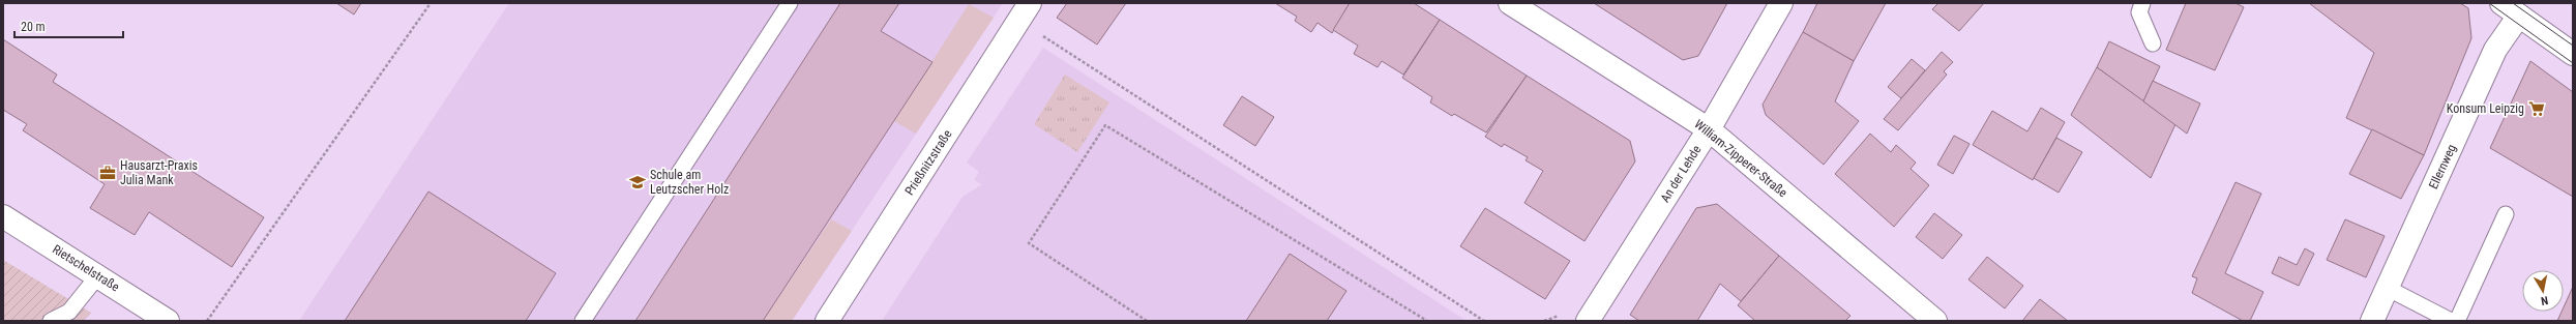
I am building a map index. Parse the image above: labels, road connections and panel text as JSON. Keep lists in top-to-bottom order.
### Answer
{
  "streets": {
    "street": [
      "William-Zipperer-Straße",
      "Prießnitzstraße",
      "Ellernweg",
      "An der Lehde",
      "Rietschelstraße"
    ]
  },
  "crossings": [
    ["William-Zipperer-Straße", "An der Lehde"]
  ],
  "places": {
    "supermarket": ["Konsum Leipzig"],
    "office": ["Hausarzt-Praxis Julia Mank"],
    "school or university": ["Schule am Leutzscher Holz"]
  },
  "scale_bar": "20 m",
  "north": "bottom"
}
